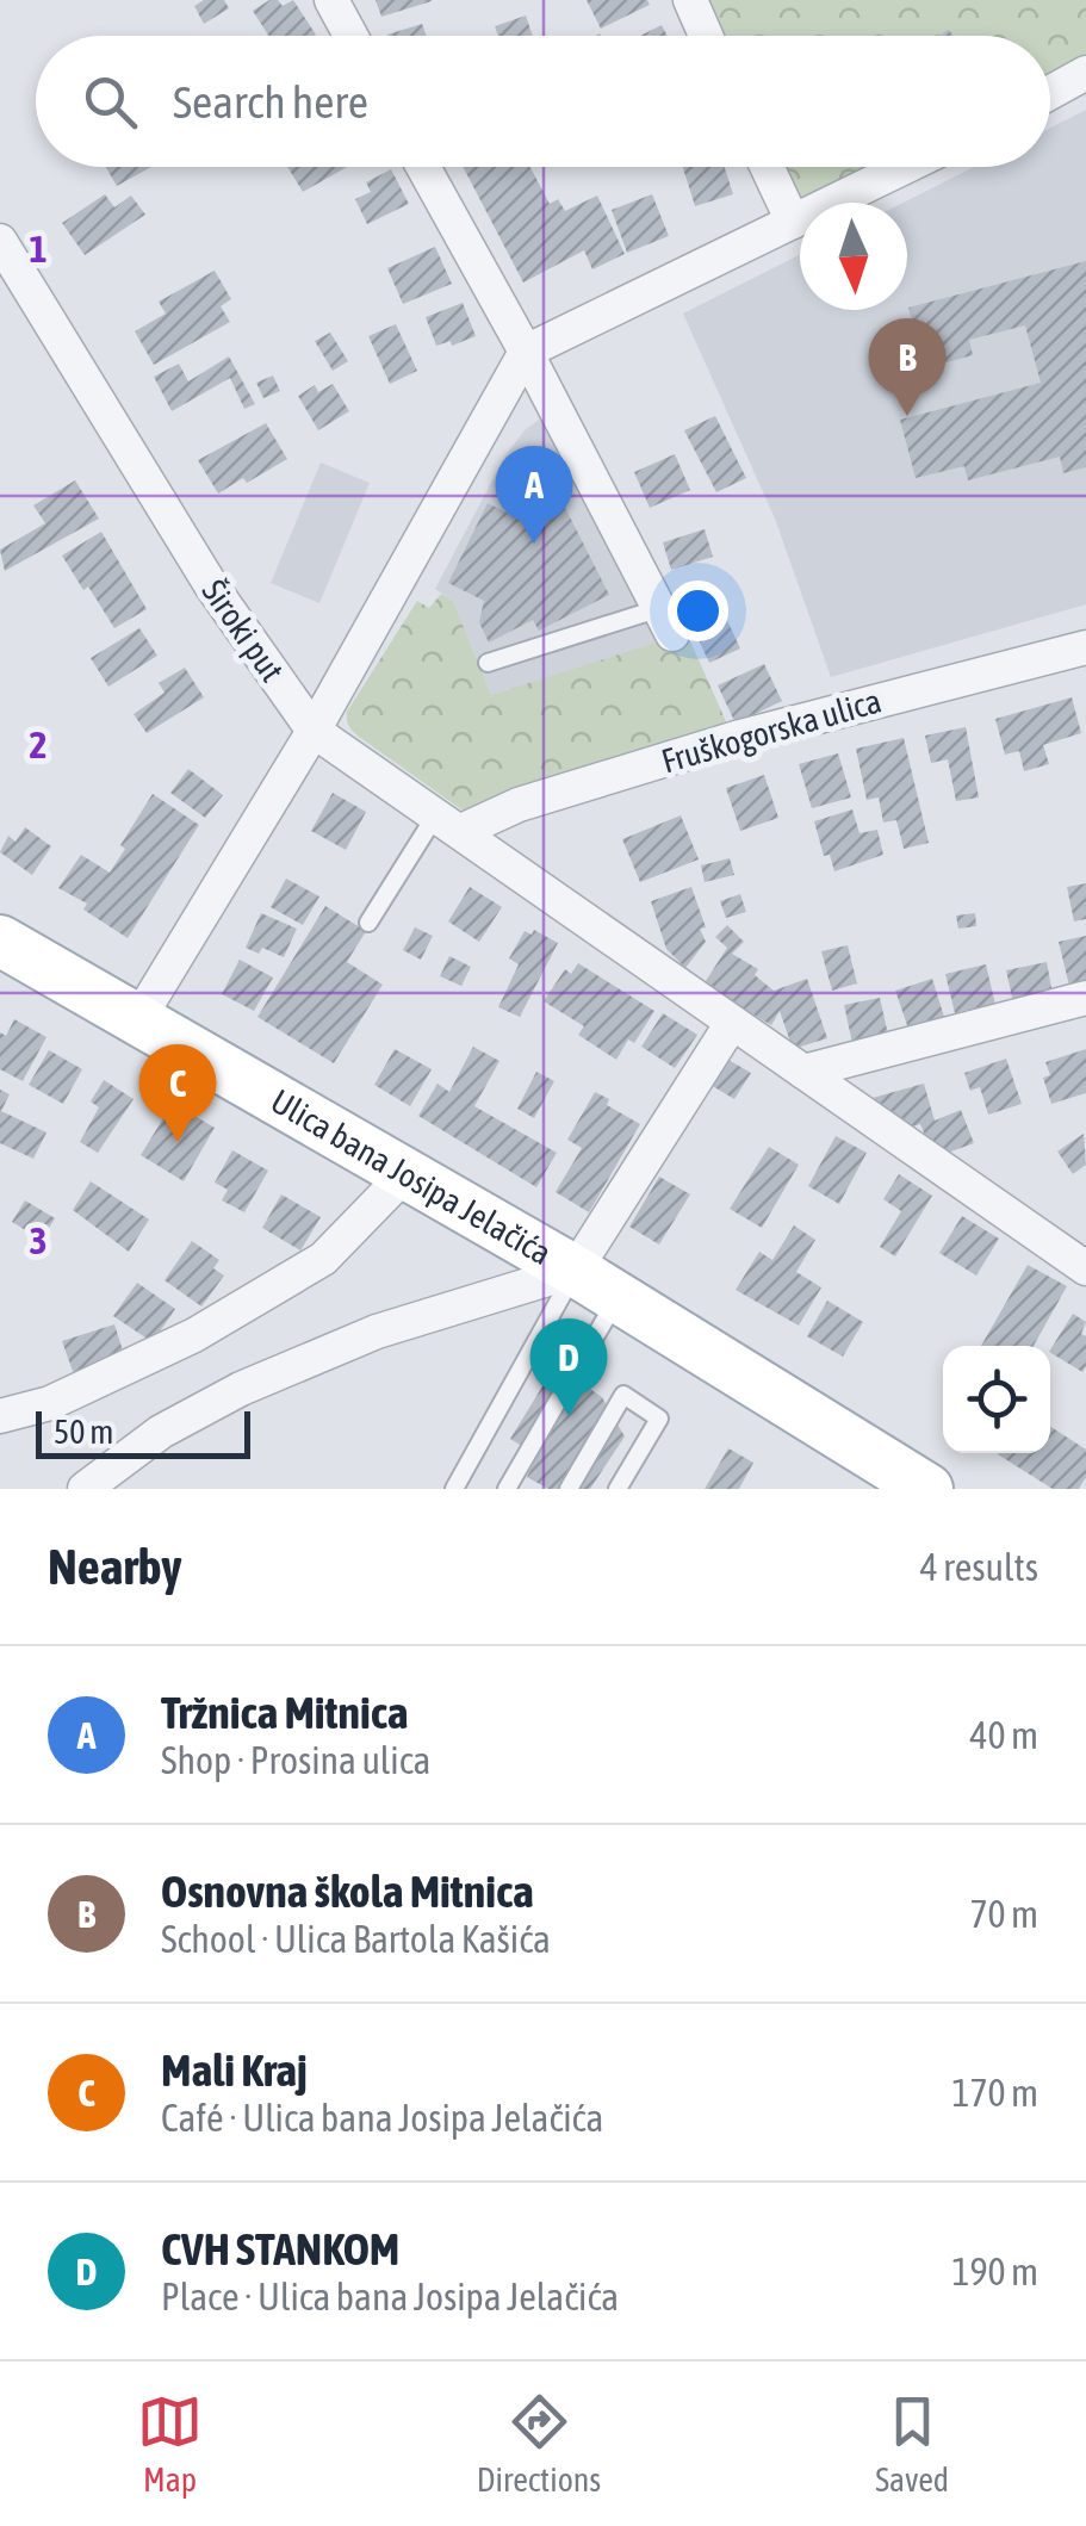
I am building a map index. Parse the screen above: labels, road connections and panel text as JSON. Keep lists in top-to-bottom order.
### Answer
{
  "streets": {
    "main road": ["Ulica bana Josipa Jelačića"],
    "street": ["Široki put", "Fruškogorska ulica"]
  },
  "crossings": [
    ["Široki put", "Fruškogorska ulica"]
  ],
  "scale_bar": "50 m",
  "north": "bottom",
  "page": {
    "search": "Search here",
    "pins": [
      "B",
      "A",
      "C",
      "D"
    ],
    "scale": "50 m",
    "heading": ["Nearby", "4 results"],
    "list": [
      {
        "mark": "A",
        "name": "Tržnica Mitnica",
        "note": "Shop · Prosina ulica",
        "value": "40 m"
      },
      {
        "mark": "B",
        "name": "Osnovna škola Mitnica",
        "note": "School · Ulica Bartola Kašića",
        "value": "70 m"
      },
      {
        "mark": "C",
        "name": "Mali Kraj",
        "note": "Café · Ulica bana Josipa Jelačića",
        "value": "170 m"
      },
      {
        "mark": "D",
        "name": "CVH STANKOM",
        "note": "Place · Ulica bana Josipa Jelačića",
        "value": "190 m"
      }
    ],
    "nav": ["Map", "Directions", "Saved"]
  },
  "grid": {
    "rows": ["1", "2", "3"]
  }
}
